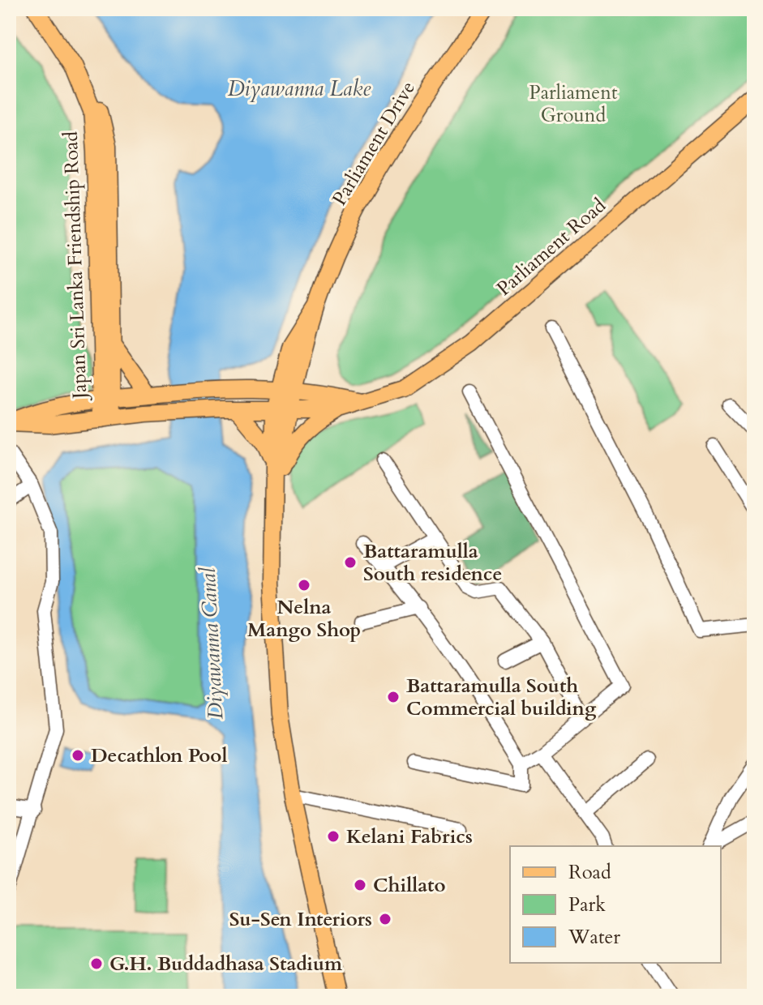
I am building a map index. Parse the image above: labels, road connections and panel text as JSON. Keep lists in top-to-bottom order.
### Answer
{
  "streets": {
    "main road": ["Parliament Drive", "Parliament Road", "Japan Sri Lanka Friendship Road"]
  },
  "crossings": [
    ["Parliament Drive", "Parliament Road"],
    ["Parliament Road", "Japan Sri Lanka Friendship Road"]
  ],
  "water": ["Diyawanna Lake", "Diyawanna Canal"],
  "parks": ["Parliament Ground"],
  "places": [
    "Battaramulla South residence",
    "Nelna Mango Shop",
    "Battaramulla South Commercial building",
    "Decathlon Pool",
    "Kelani Fabrics",
    "Chillato",
    "Su-Sen Interiors",
    "G.H. Buddadhasa Stadium"
  ],
  "legend": ["Road", "Park", "Water"]
}
